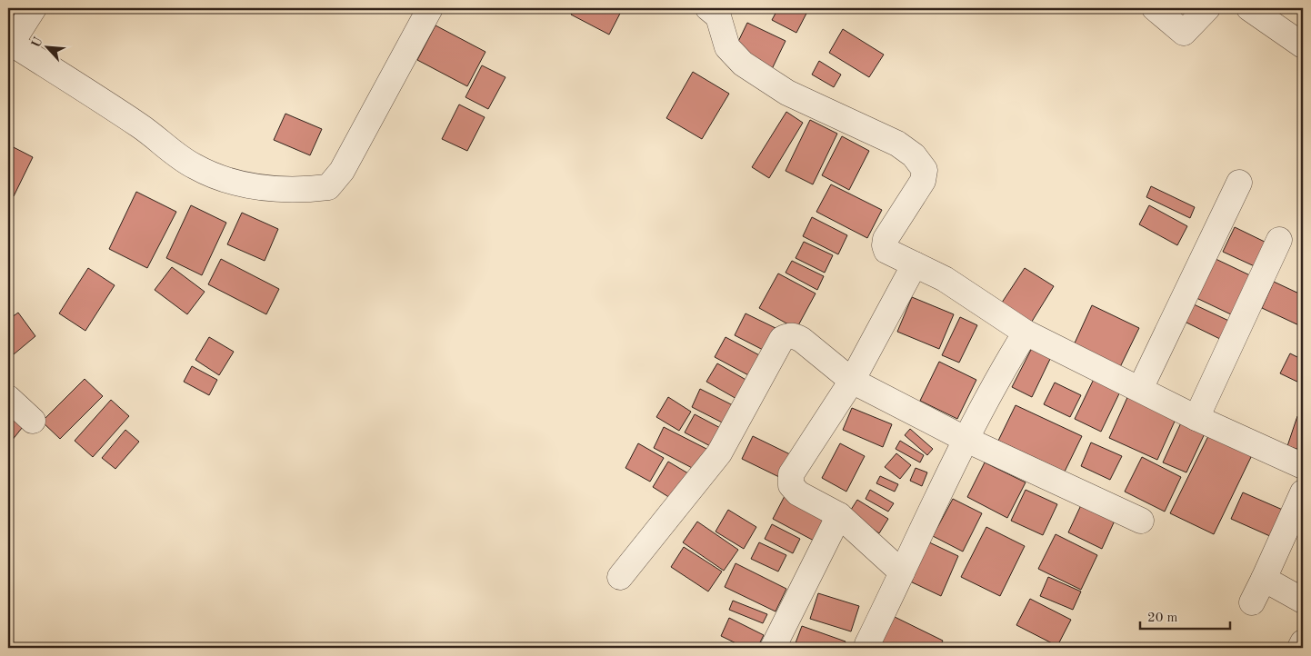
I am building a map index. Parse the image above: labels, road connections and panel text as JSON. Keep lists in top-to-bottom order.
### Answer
{
  "scale_bar": "20 m",
  "north": "top left"
}
